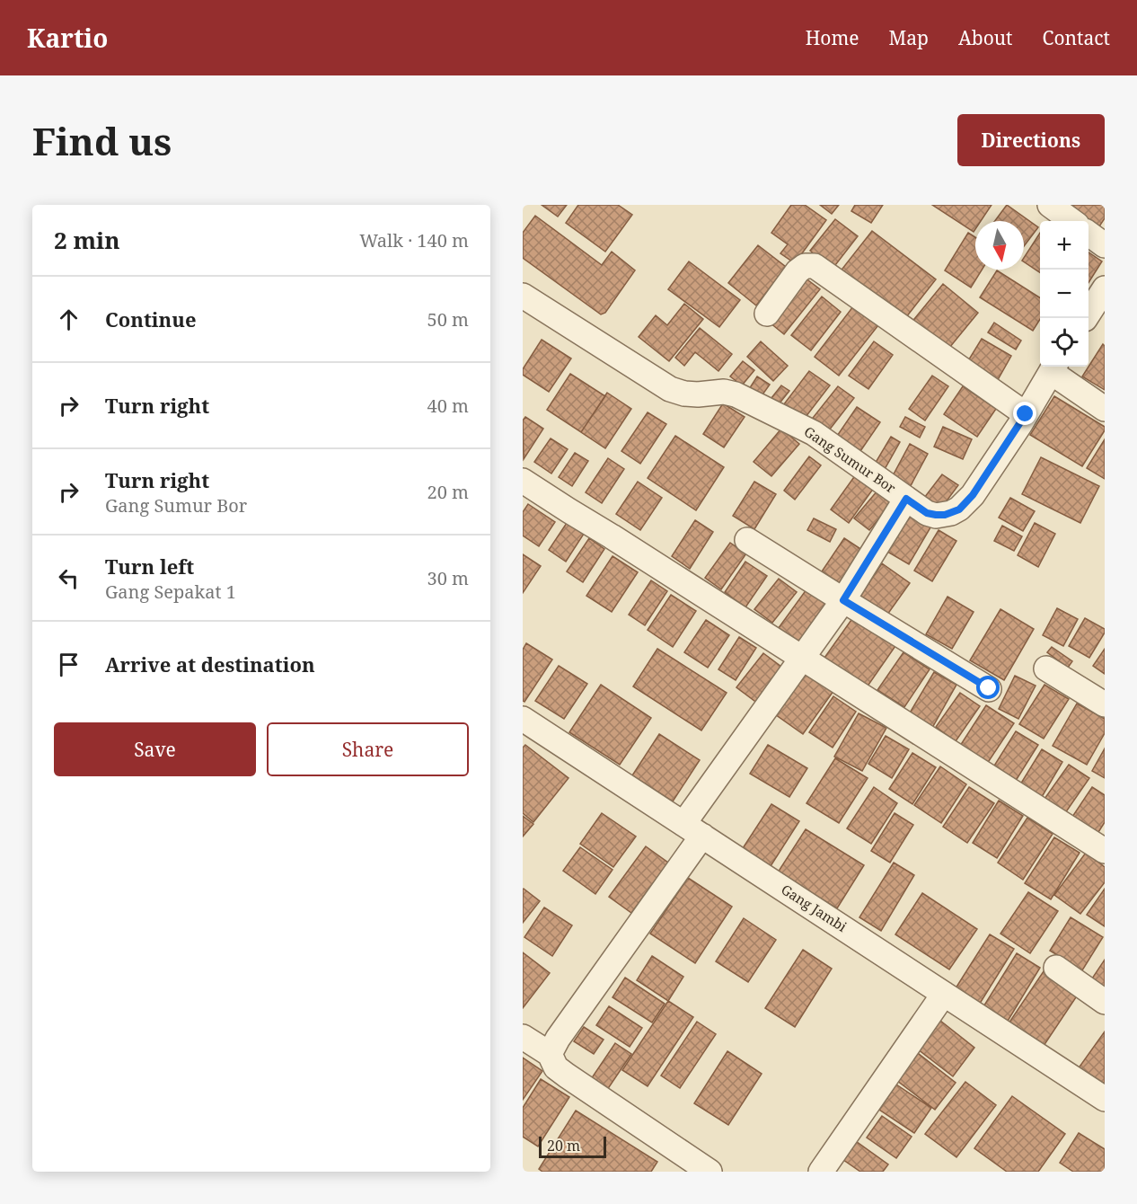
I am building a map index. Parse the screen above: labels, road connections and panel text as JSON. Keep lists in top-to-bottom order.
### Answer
{
  "streets": {
    "street": ["Gang Sumur Bor", "Gang Jambi"]
  },
  "scale_bar": "20 m",
  "north": "bottom",
  "page": {
    "header": "Kartio",
    "nav": [
      "Home",
      "Map",
      "About",
      "Contact"
    ],
    "buttons": [
      "Directions",
      ["Save", "Share"]
    ],
    "title": "Find us",
    "heading": ["2 min", "Walk · 140 m"],
    "map_buttons": ["+", "−"],
    "list": [
      ["Continue", "50 m"],
      ["Turn right", "40 m"],
      ["Turn right", "Gang Sumur Bor", "20 m"],
      ["Turn left", "Gang Sepakat 1", "30 m"],
      "Arrive at destination"
    ],
    "scale": "20 m"
  }
}
